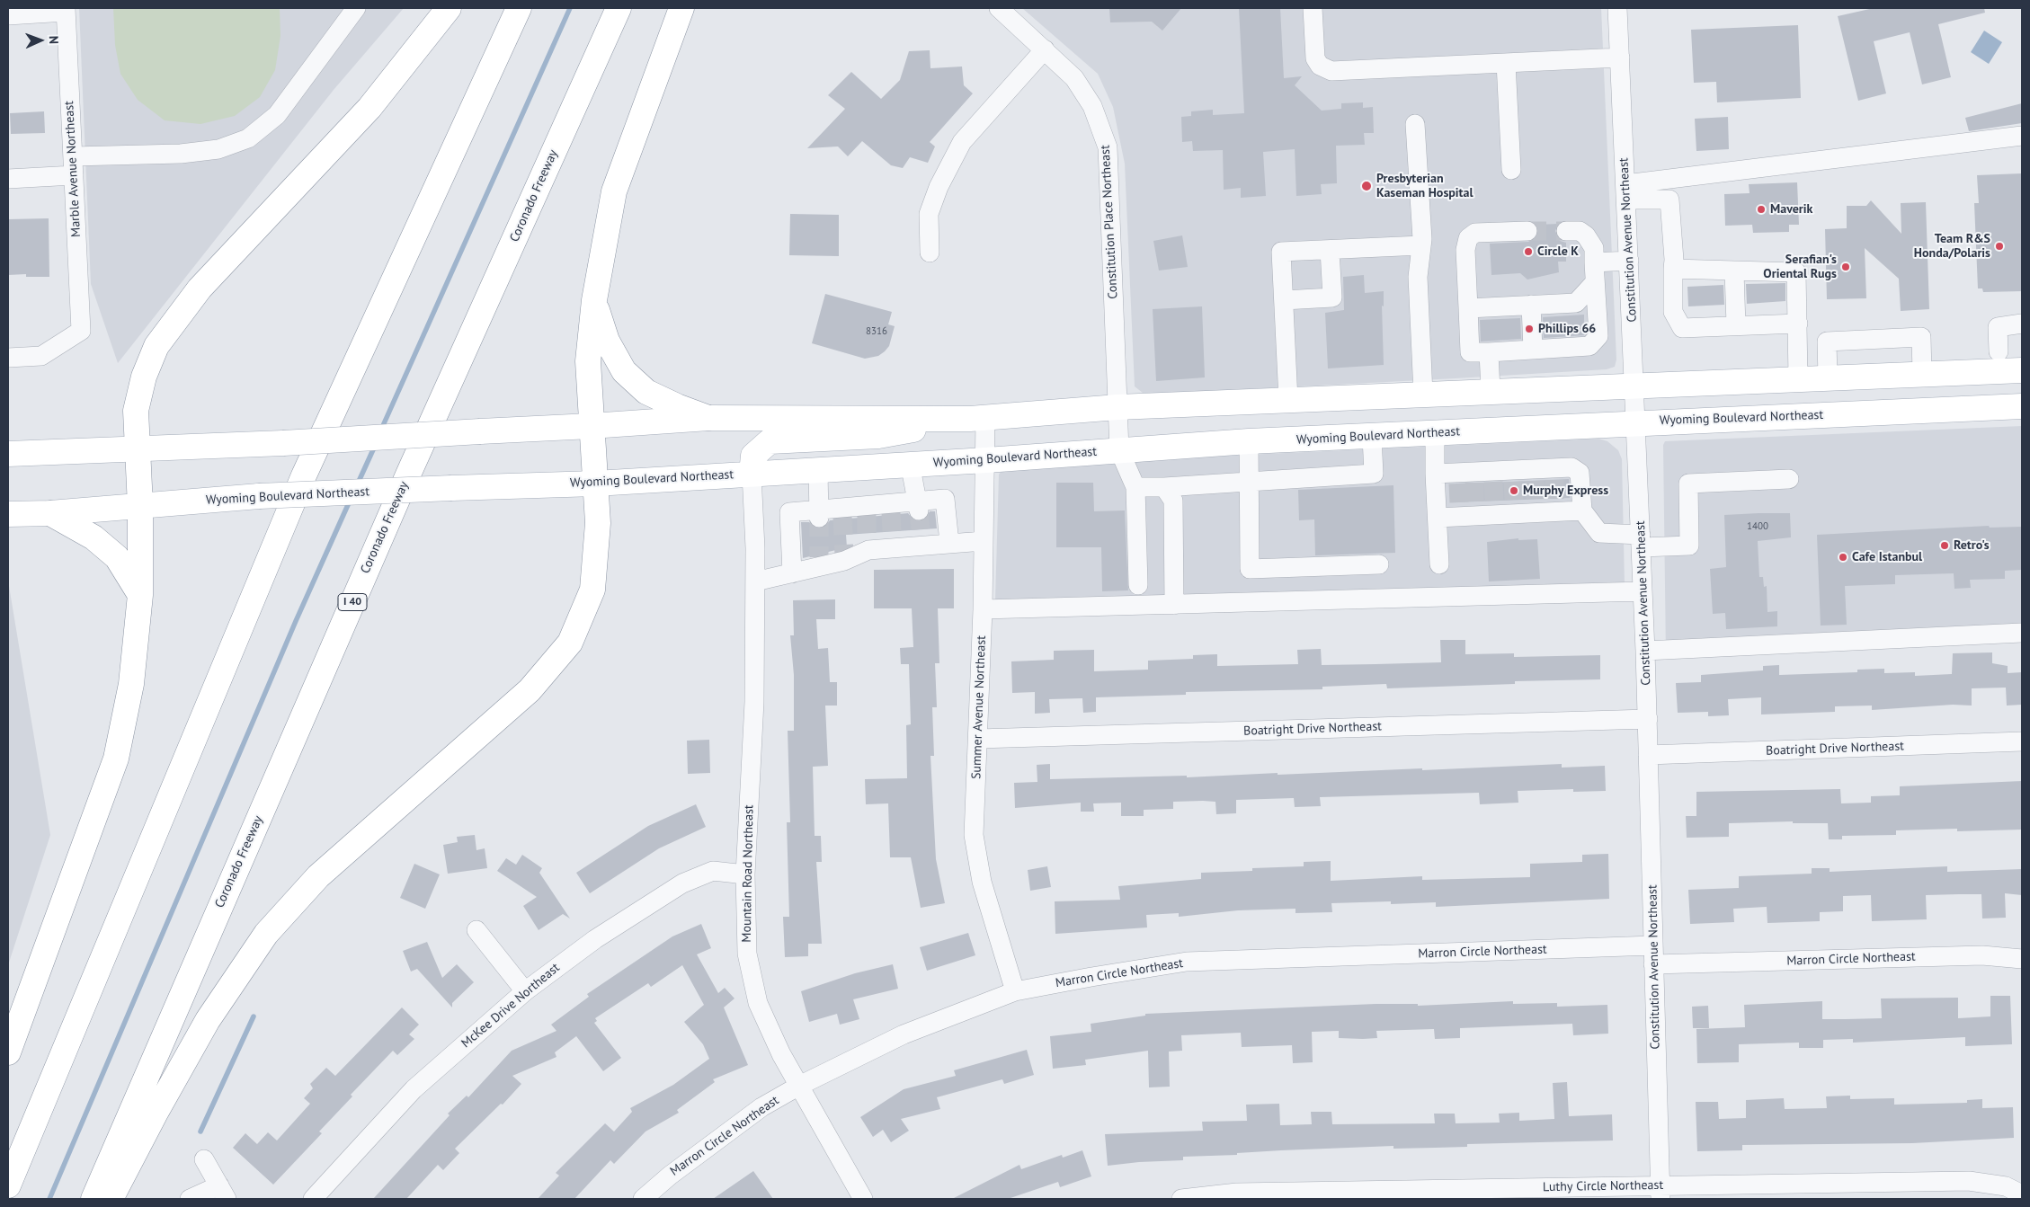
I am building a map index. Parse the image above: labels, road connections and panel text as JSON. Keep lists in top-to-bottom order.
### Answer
{
  "streets": {
    "main road": ["Coronado Freeway", "Wyoming Boulevard Northeast", "I 40"],
    "street": [
      "Marble Avenue Northeast",
      "Constitution Place Northeast",
      "Constitution Avenue Northeast",
      "Summer Avenue Northeast",
      "Boatright Drive Northeast",
      "Mountain Road Northeast",
      "Marron Circle Northeast",
      "McKee Drive Northeast",
      "Luthy Circle Northeast"
    ]
  },
  "crossings": [
    ["Constitution Place Northeast", "Wyoming Boulevard Northeast"],
    ["Constitution Avenue Northeast", "Wyoming Boulevard Northeast"],
    ["Constitution Avenue Northeast", "Boatright Drive Northeast"],
    ["Constitution Avenue Northeast", "Marron Circle Northeast"],
    ["Constitution Avenue Northeast", "Luthy Circle Northeast"],
    ["Wyoming Boulevard Northeast", "Summer Avenue Northeast"],
    ["Wyoming Boulevard Northeast", "Mountain Road Northeast"],
    ["Summer Avenue Northeast", "Boatright Drive Northeast"],
    ["Summer Avenue Northeast", "Marron Circle Northeast"],
    ["Mountain Road Northeast", "Marron Circle Northeast"],
    ["Mountain Road Northeast", "McKee Drive Northeast"]
  ],
  "places": [
    "Presbyterian Kaseman Hospital",
    "Maverik",
    "Team R&S Honda/Polaris",
    "Circle K",
    "Serafian's Oriental Rugs",
    "Phillips 66",
    "Murphy Express",
    "Retro's",
    "Cafe Istanbul"
  ],
  "house_numbers": ["8316", "1400"],
  "north": "right"
}
